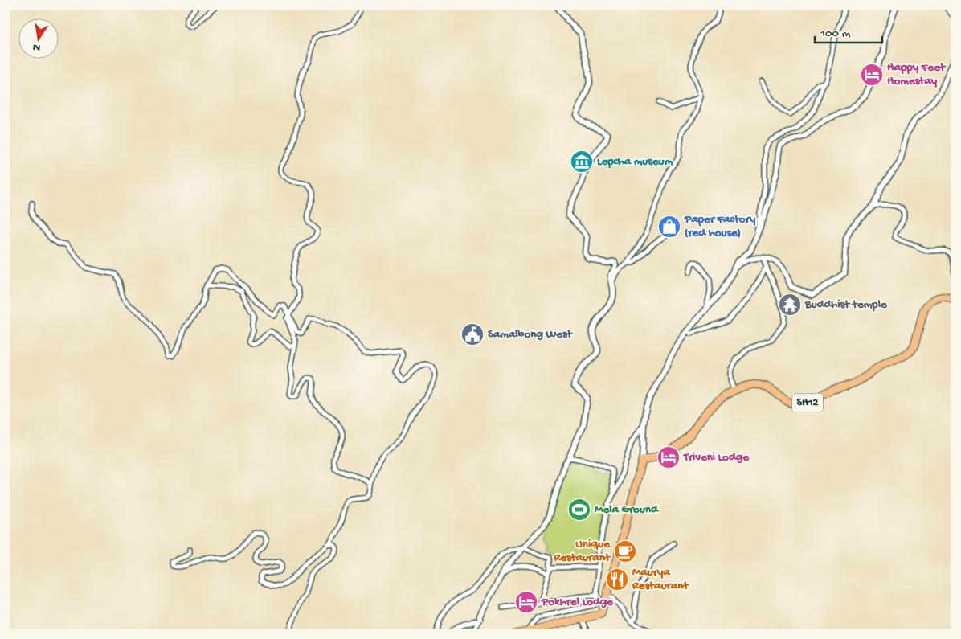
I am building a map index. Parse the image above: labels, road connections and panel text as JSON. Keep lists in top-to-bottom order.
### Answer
{
  "streets": {
    "main road": ["SH12"]
  },
  "places": {
    "hotel": ["Happy Feet Homestay", "Triveni Lodge", "Pokhrel Lodge"],
    "museum": ["Lepcha museum"],
    "shop": ["Paper Factory (red house)"],
    "temple": ["Buddhist temple"],
    "public building": ["Samalbong West"],
    "sports": ["Mela Ground"],
    "cafe": ["Unique Restaurant"],
    "restaurant": ["Maurya Restaurant"]
  },
  "scale_bar": "100 m",
  "north": "bottom"
}
